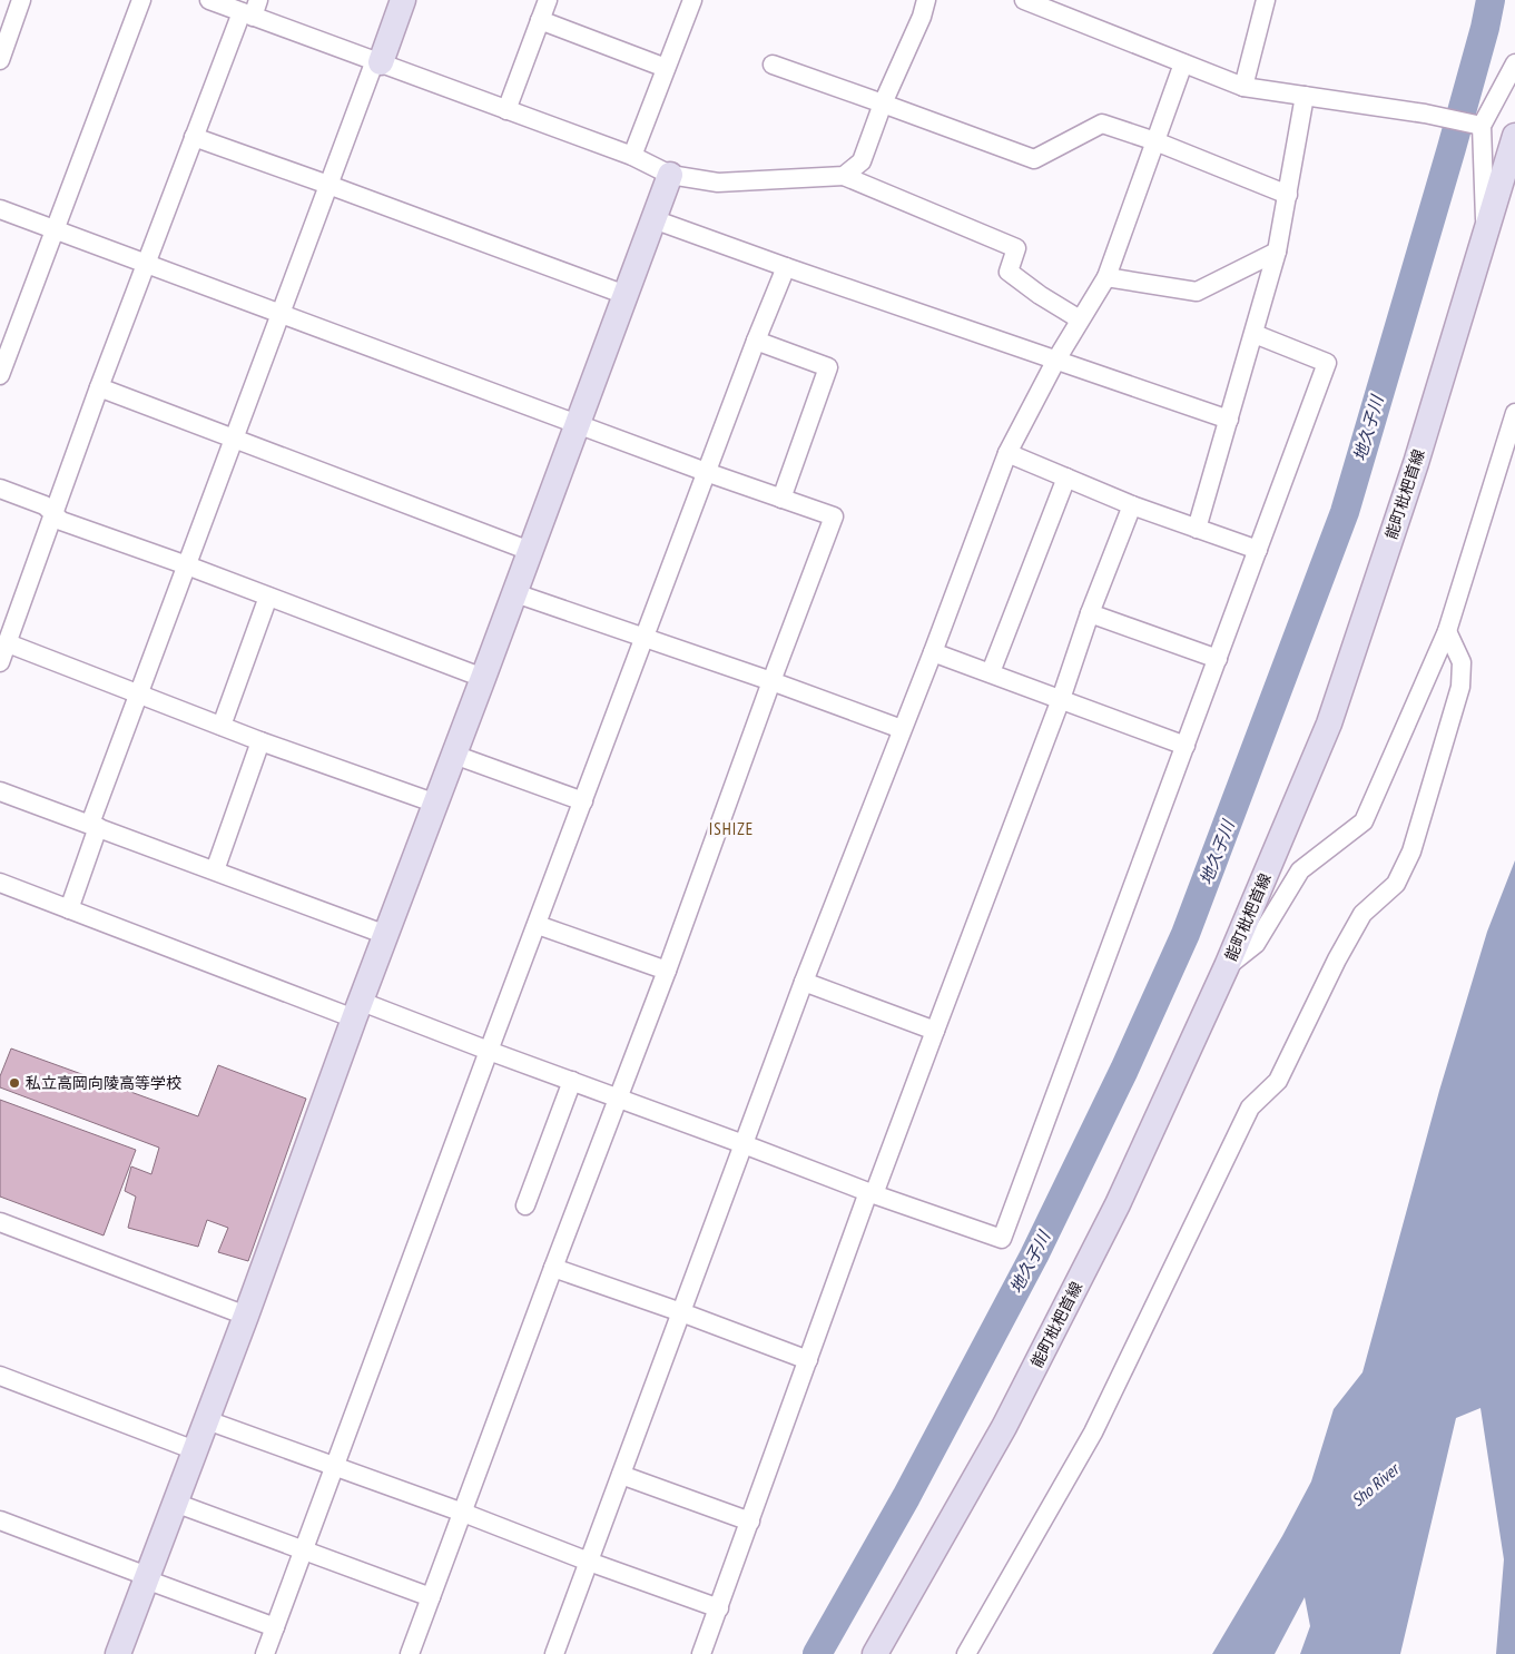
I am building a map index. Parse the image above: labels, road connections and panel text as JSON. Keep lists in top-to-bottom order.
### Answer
{
  "streets": {
    "street": ["能町枇杷首線"]
  },
  "districts": ["ISHIZE"],
  "water": ["地久子川", "Sho River"],
  "places": ["私立高岡向陵高等学校"]
}
